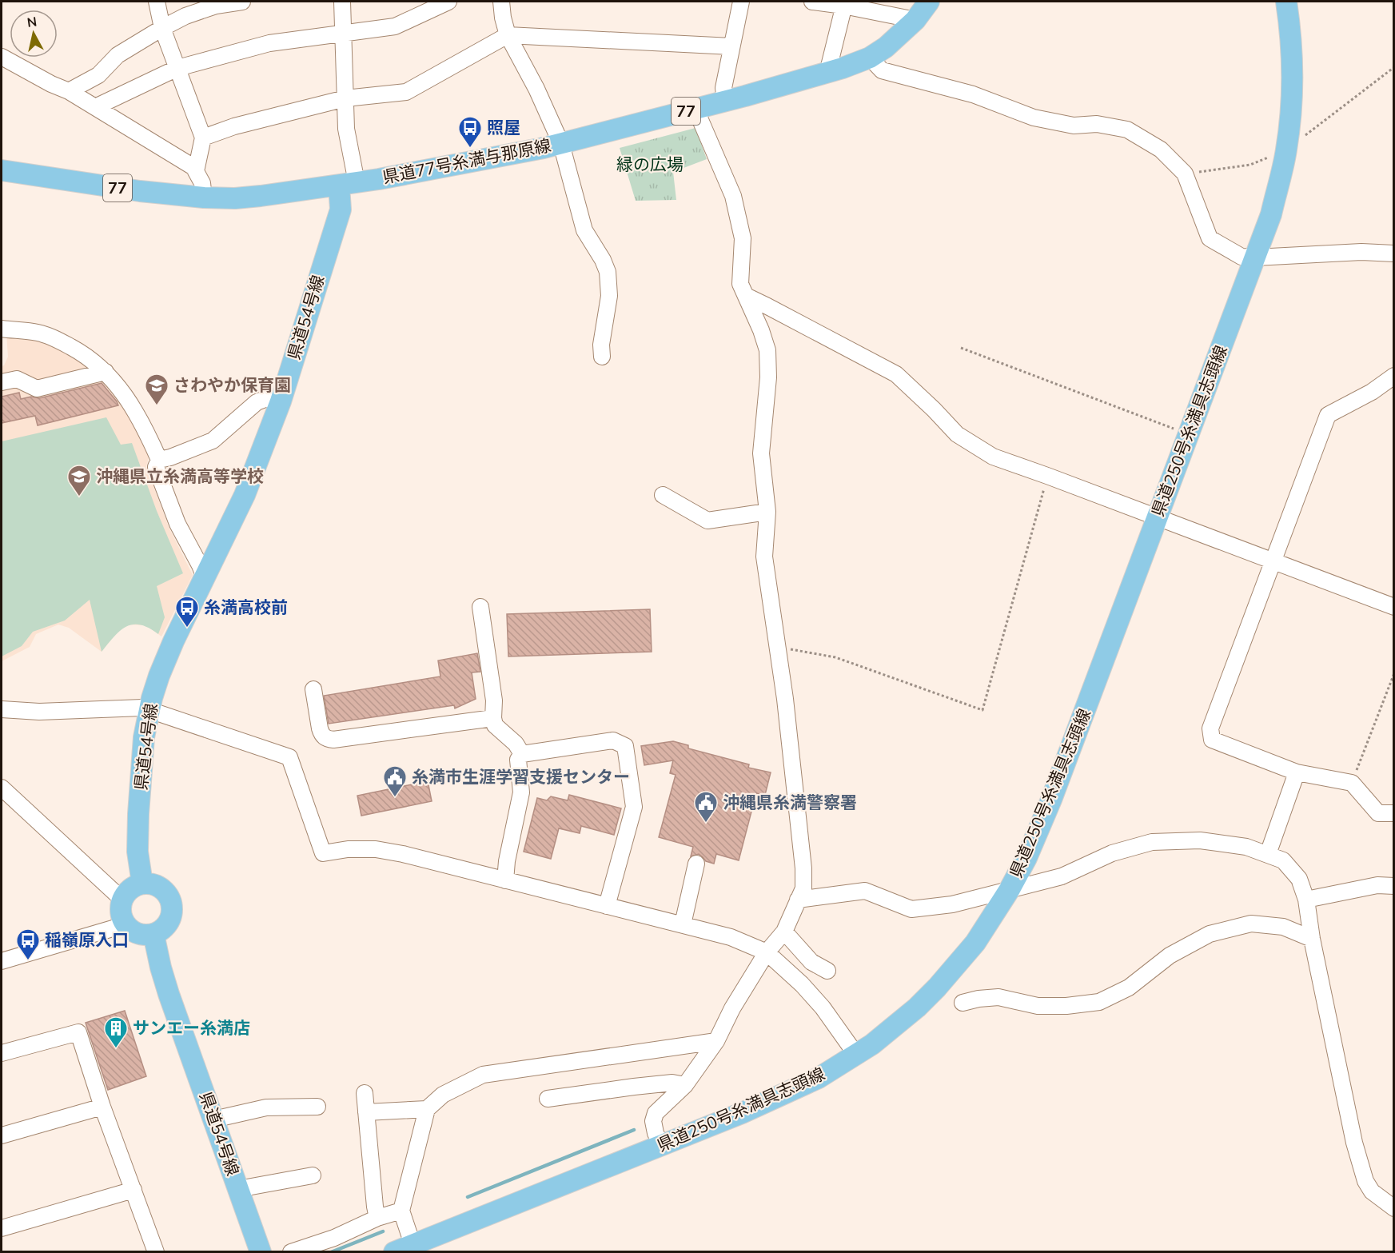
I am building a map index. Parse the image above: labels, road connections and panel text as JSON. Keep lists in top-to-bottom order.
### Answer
{
  "streets": {
    "main road": [
      "77",
      "県道77号糸満与那原線",
      "県道54号線",
      "県道250号糸満具志頭線"
    ]
  },
  "crossings": [
    ["県道77号糸満与那原線", "県道54号線"]
  ],
  "parks": ["緑の広場"],
  "places": {
    "bus stop": ["照屋", "糸満高校前", "稲嶺原入口"],
    "school or university": ["さわやか保育園", "沖縄県立糸満高等学校"],
    "public building": ["糸満市生涯学習支援センター", "沖縄県糸満警察署"],
    "building": ["サンエー糸満店"]
  },
  "north": "top"
}
